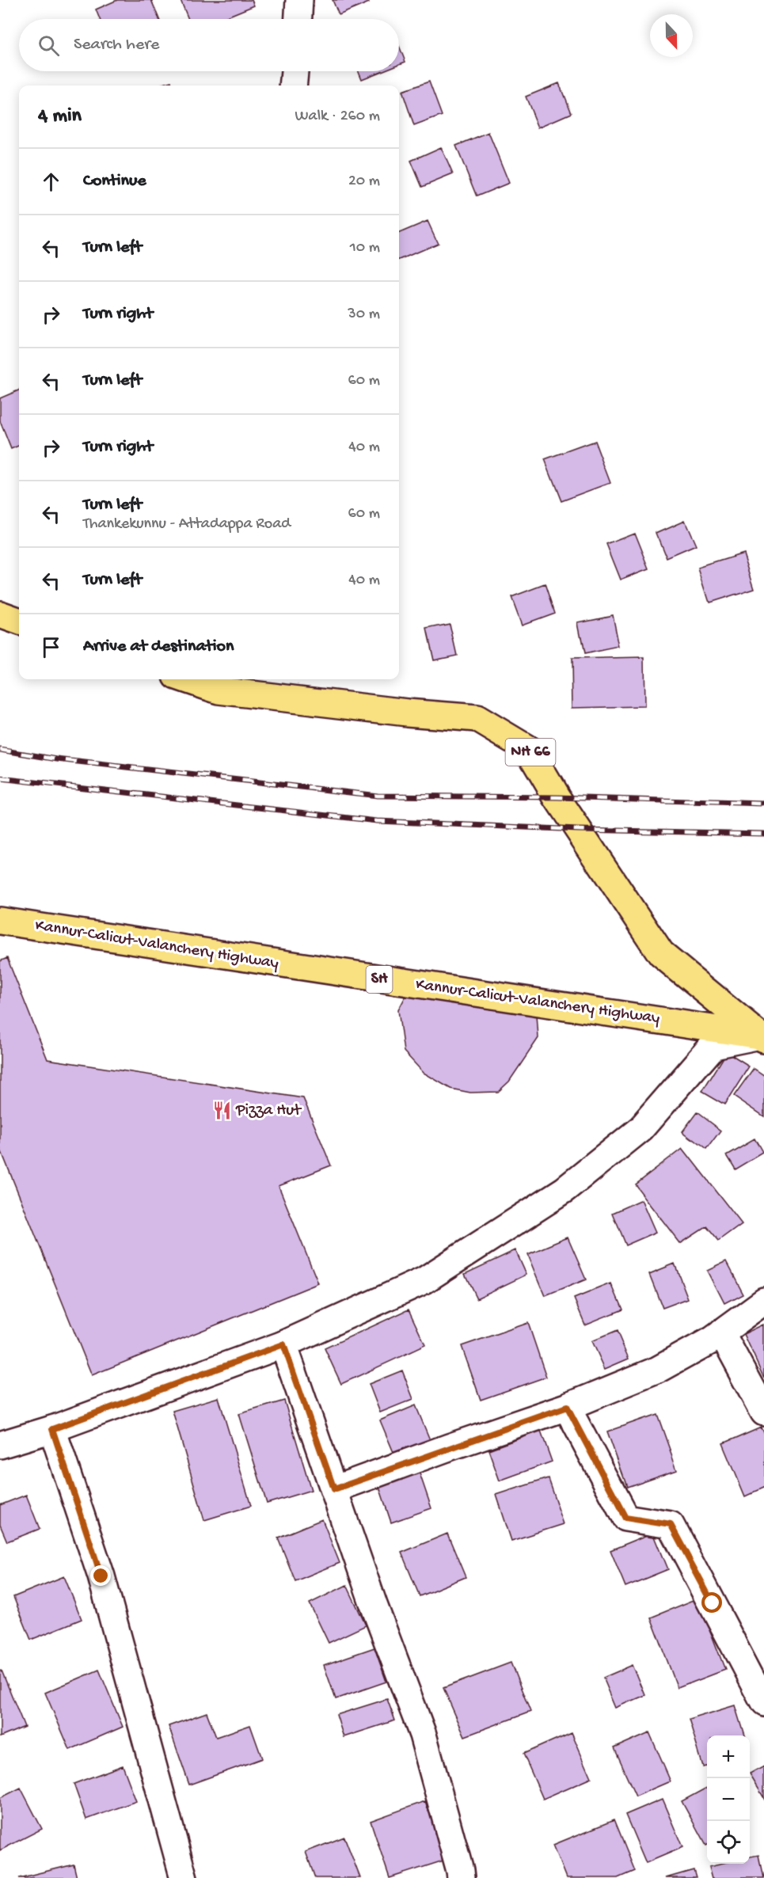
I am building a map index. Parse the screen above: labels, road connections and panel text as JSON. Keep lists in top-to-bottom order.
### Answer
{
  "streets": {
    "main road": ["NH 66", "Kannur-Calicut-Valanchery Highway", "SH"]
  },
  "crossings": [
    ["NH 66", "Kannur-Calicut-Valanchery Highway"]
  ],
  "places": {
    "restaurant": ["Pizza Hut"]
  },
  "north": "bottom",
  "page": {
    "search": "Search here",
    "heading": ["4 min", "Walk · 260 m"],
    "list": [
      ["Continue", "20 m"],
      ["Turn left", "10 m"],
      ["Turn right", "30 m"],
      ["Turn left", "60 m"],
      ["Turn right", "40 m"],
      ["Turn left", "Thankekunnu - Attadappa Road", "60 m"],
      ["Turn left", "40 m"],
      "Arrive at destination"
    ],
    "map_buttons": ["+", "−"]
  }
}
